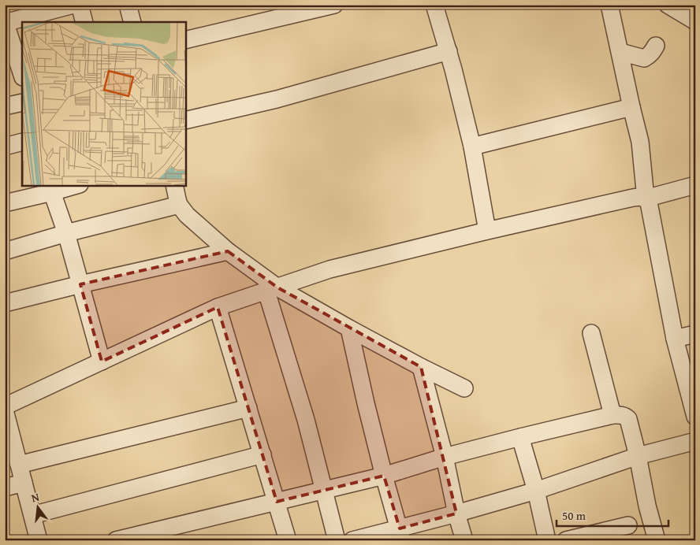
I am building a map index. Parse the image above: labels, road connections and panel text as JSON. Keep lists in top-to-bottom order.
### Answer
{
  "scale_bar": "50 m",
  "north": "top"
}
